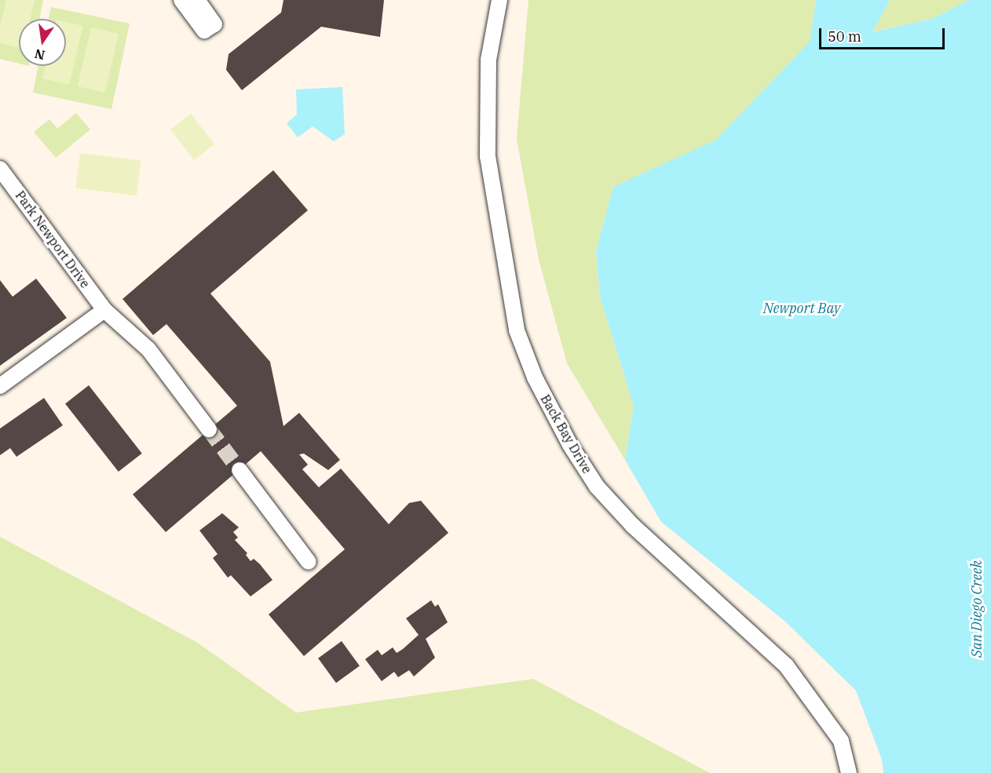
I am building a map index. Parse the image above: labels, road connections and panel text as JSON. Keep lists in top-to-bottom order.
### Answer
{
  "streets": {
    "street": ["Park Newport Drive", "Back Bay Drive"]
  },
  "water": ["Newport Bay", "San Diego Creek"],
  "scale_bar": "50 m",
  "north": "bottom"
}
